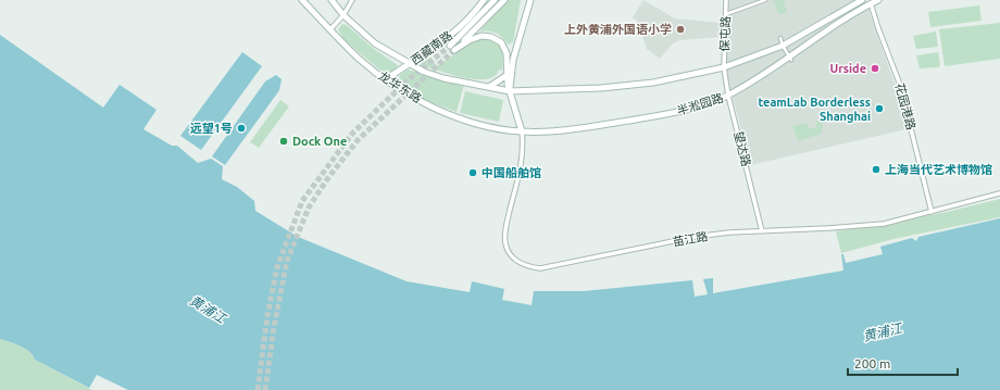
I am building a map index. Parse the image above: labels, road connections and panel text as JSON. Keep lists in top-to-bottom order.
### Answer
{
  "streets": {
    "main road": ["西藏南路", "龙华东路", "半淞园路"],
    "street": [
      "保屯路",
      "花园港路",
      "望达路",
      "苗江路"
    ]
  },
  "crossings": [
    ["保屯路", "望达路"],
    ["西藏南路", "龙华东路"],
    ["西藏南路", "半淞园路"],
    ["西藏南路", "苗江路"],
    ["龙华东路", "半淞园路"],
    ["龙华东路", "苗江路"],
    ["半淞园路", "花园港路"],
    ["半淞园路", "望达路"],
    ["半淞园路", "苗江路"],
    ["花园港路", "苗江路"],
    ["望达路", "苗江路"]
  ],
  "water": ["黄浦江"],
  "places": [
    "上外黄浦外国语小学",
    "Urside",
    "teamLab Borderless Shanghai",
    "远望1号",
    "Dock One",
    "上海当代艺术博物馆",
    "中国船舶馆"
  ],
  "scale_bar": "200 m"
}
